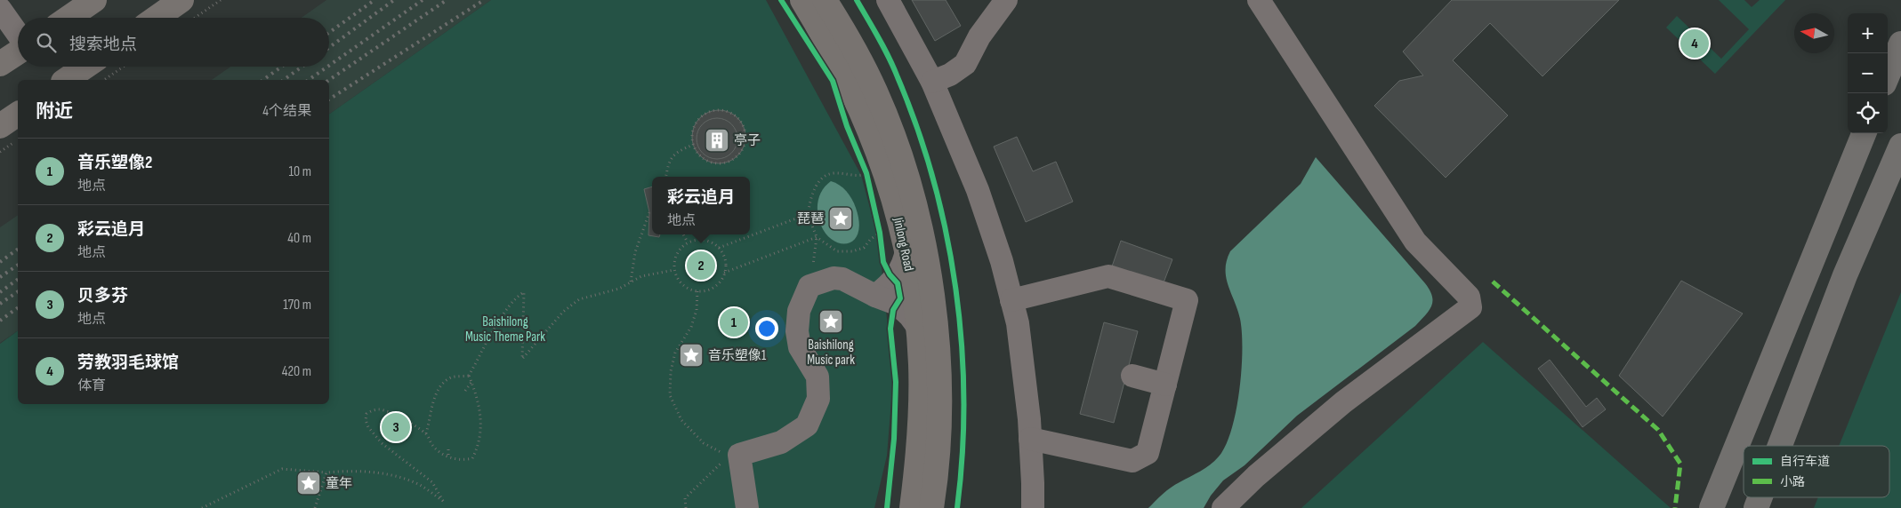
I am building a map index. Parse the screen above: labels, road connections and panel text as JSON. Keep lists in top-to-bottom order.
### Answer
{
  "streets": {
    "main road": ["Jinlong Road"]
  },
  "parks": ["Baishilong Music Theme Park"],
  "places": {
    "building": ["亭子"],
    "place": [
      "琵琶",
      "Baishilong Music park",
      "音乐塑像1",
      "童年"
    ]
  },
  "legend": ["自行车道", "小路"],
  "north": "left",
  "page": {
    "map_buttons": ["+", "−"],
    "search": "搜索地点",
    "pins": [
      "4",
      "2",
      "1",
      "3"
    ],
    "heading": ["附近", "4个结果"],
    "list": [
      {
        "mark": "1",
        "name": "音乐塑像2",
        "note": "地点",
        "value": "10 m"
      },
      {
        "mark": "2",
        "name": "彩云追月",
        "note": "地点",
        "value": "40 m"
      },
      {
        "mark": "3",
        "name": "贝多芬",
        "note": "地点",
        "value": "170 m"
      },
      {
        "mark": "4",
        "name": "劳教羽毛球馆",
        "note": "体育",
        "value": "420 m"
      }
    ],
    "popup": ["彩云追月", "地点"]
  }
}
